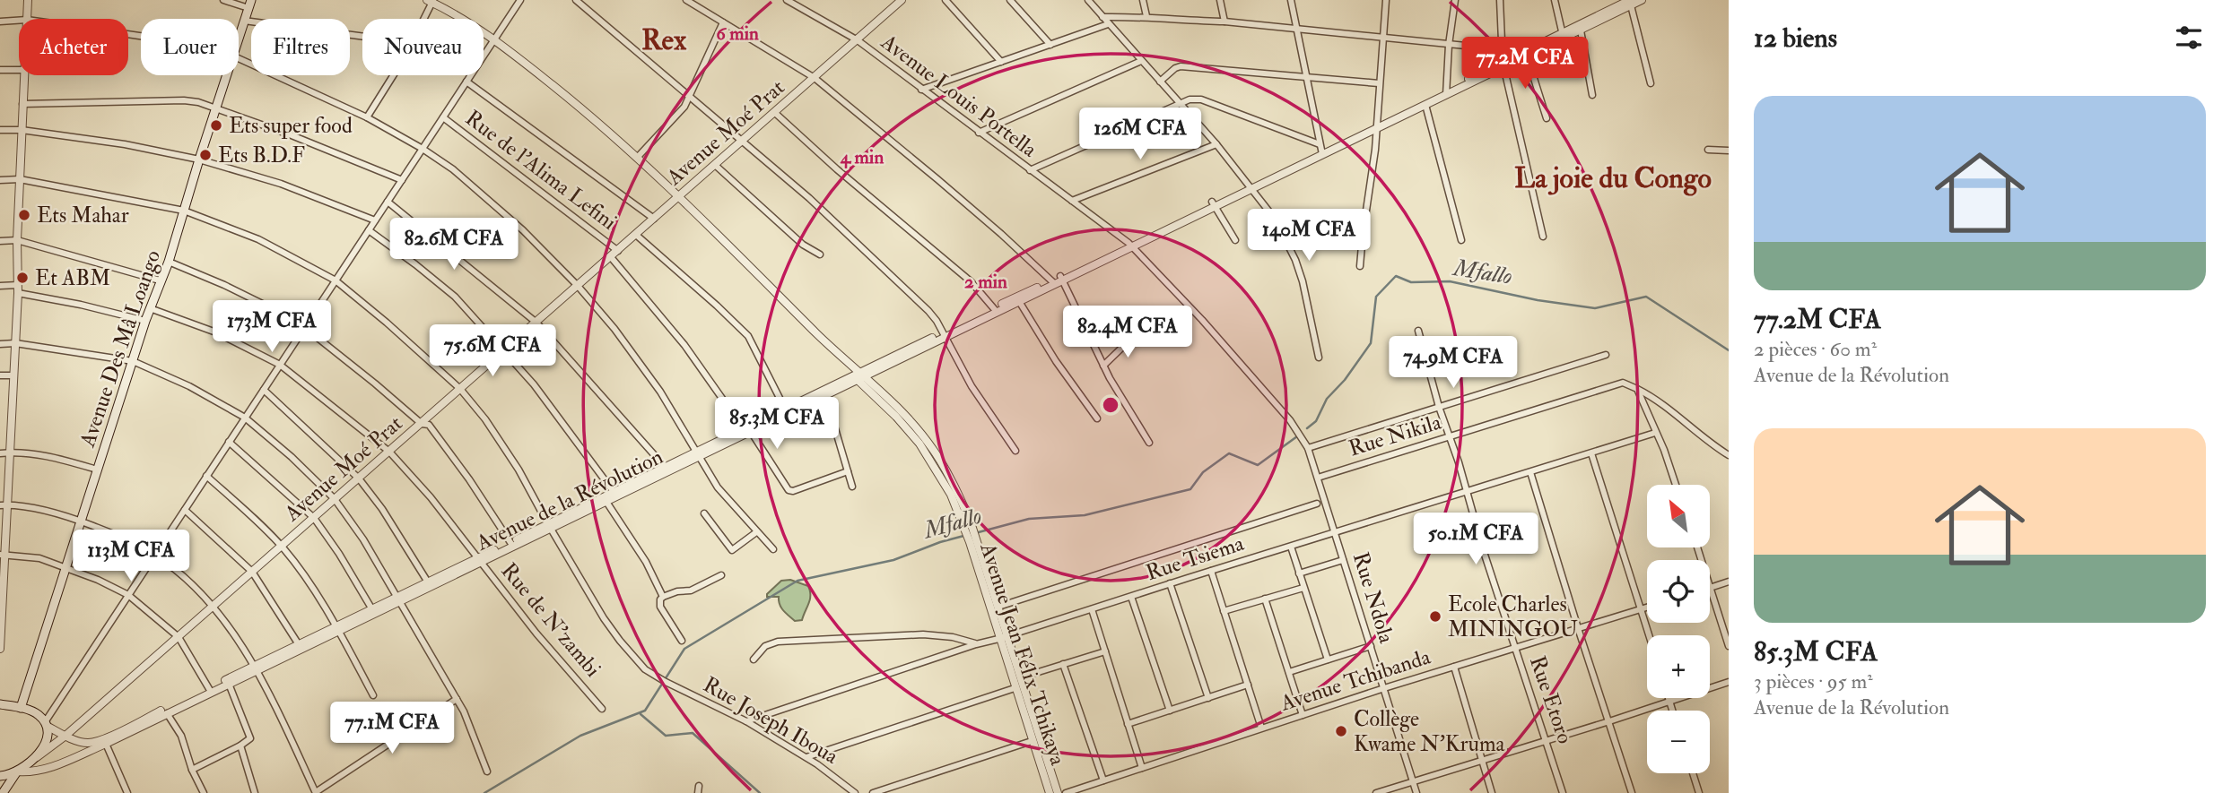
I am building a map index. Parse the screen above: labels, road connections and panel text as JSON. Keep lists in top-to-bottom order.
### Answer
{
  "streets": {
    "main road": ["Avenue Des Mâ Loango"],
    "street": [
      "Avenue Louis Portella",
      "Avenue Moé Prat",
      "Rue de l'Alima Lefini",
      "Rue Nikila",
      "Avenue de la Révolution",
      "Rue Tsiema",
      "Rue Ndola",
      "Rue de N'zambi",
      "Avenue Jean Félix Tchikaya",
      "Avenue Tchibanda",
      "Rue Etoro",
      "Rue Joseph Iboua"
    ]
  },
  "crossings": [
    ["Avenue Louis Portella", "Avenue Moé Prat"],
    ["Avenue Louis Portella", "Avenue de la Révolution"],
    ["Avenue Louis Portella", "Rue Ndola"],
    ["Avenue Moé Prat", "Rue de l'Alima Lefini"],
    ["Avenue Moé Prat", "Avenue de la Révolution"],
    ["Avenue Moé Prat", "Rue de N'zambi"],
    ["Avenue Moé Prat", "Rue Joseph Iboua"],
    ["Rue de l'Alima Lefini", "Avenue de la Révolution"],
    ["Avenue Des Mâ Loango", "Rue de N'zambi"],
    ["Avenue Des Mâ Loango", "Rue Joseph Iboua"],
    ["Rue Nikila", "Rue Ndola"],
    ["Rue Nikila", "Rue Etoro"],
    ["Avenue de la Révolution", "Rue de N'zambi"],
    ["Avenue de la Révolution", "Avenue Jean Félix Tchikaya"],
    ["Avenue de la Révolution", "Rue Joseph Iboua"],
    ["Rue Tsiema", "Rue Ndola"],
    ["Rue Tsiema", "Avenue Jean Félix Tchikaya"],
    ["Rue Tsiema", "Rue Etoro"],
    ["Rue Tsiema", "Rue Joseph Iboua"],
    ["Rue Ndola", "Avenue Tchibanda"],
    ["Avenue Tchibanda", "Rue Etoro"]
  ],
  "districts": ["Rex", "La joie du Congo"],
  "water": ["Mfallo"],
  "places": [
    "Ets super food",
    "Ets B.D.F",
    "Ets Mahar",
    "Et ABM",
    "Ecole Charles MININGOU",
    "Collège Kwame N'Kruma"
  ],
  "north": "top left",
  "page": {
    "heading": "12 biens",
    "chip": [
      "Acheter",
      "Louer",
      "Filtres",
      "Nouveau"
    ],
    "price": [
      "77.2M CFA",
      "126M CFA",
      "140M CFA",
      "82.6M CFA",
      "173M CFA",
      "82.4M CFA",
      "75.6M CFA",
      "74.9M CFA",
      "85.3M CFA",
      "50.1M CFA",
      "113M CFA",
      "77.1M CFA"
    ],
    "list": [
      {
        "name": "77.2M CFA",
        "note": "2 pièces · 60 m² · Avenue de la Révolution"
      },
      {
        "name": "85.3M CFA",
        "note": "3 pièces · 95 m² · Avenue de la Révolution"
      }
    ],
    "map_buttons": ["+", "−"]
  },
  "rings": ["6 min", "4 min", "2 min"]
}
